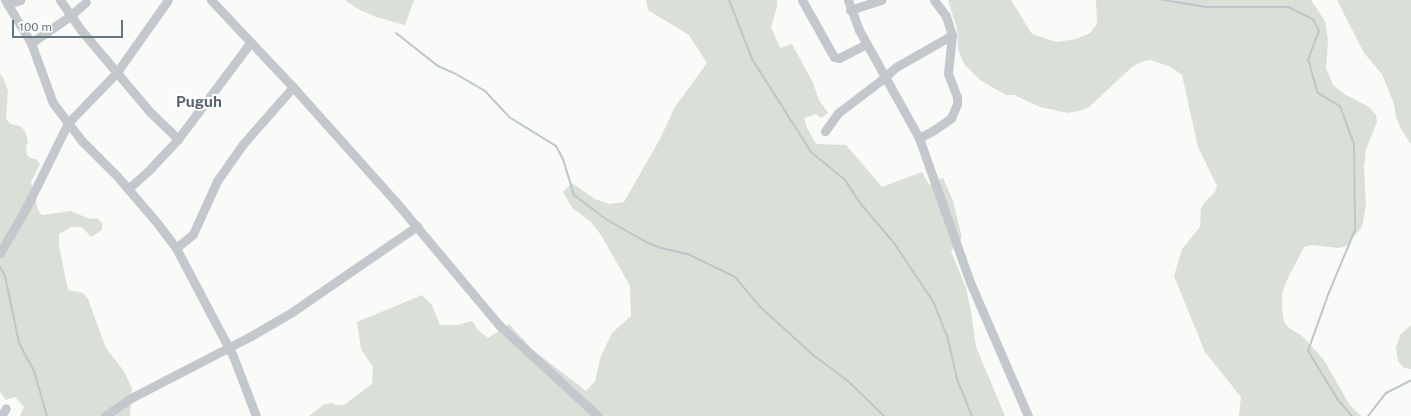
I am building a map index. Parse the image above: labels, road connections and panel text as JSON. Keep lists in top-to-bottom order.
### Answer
{
  "districts": ["Puguh"],
  "scale_bar": "100 m"
}
